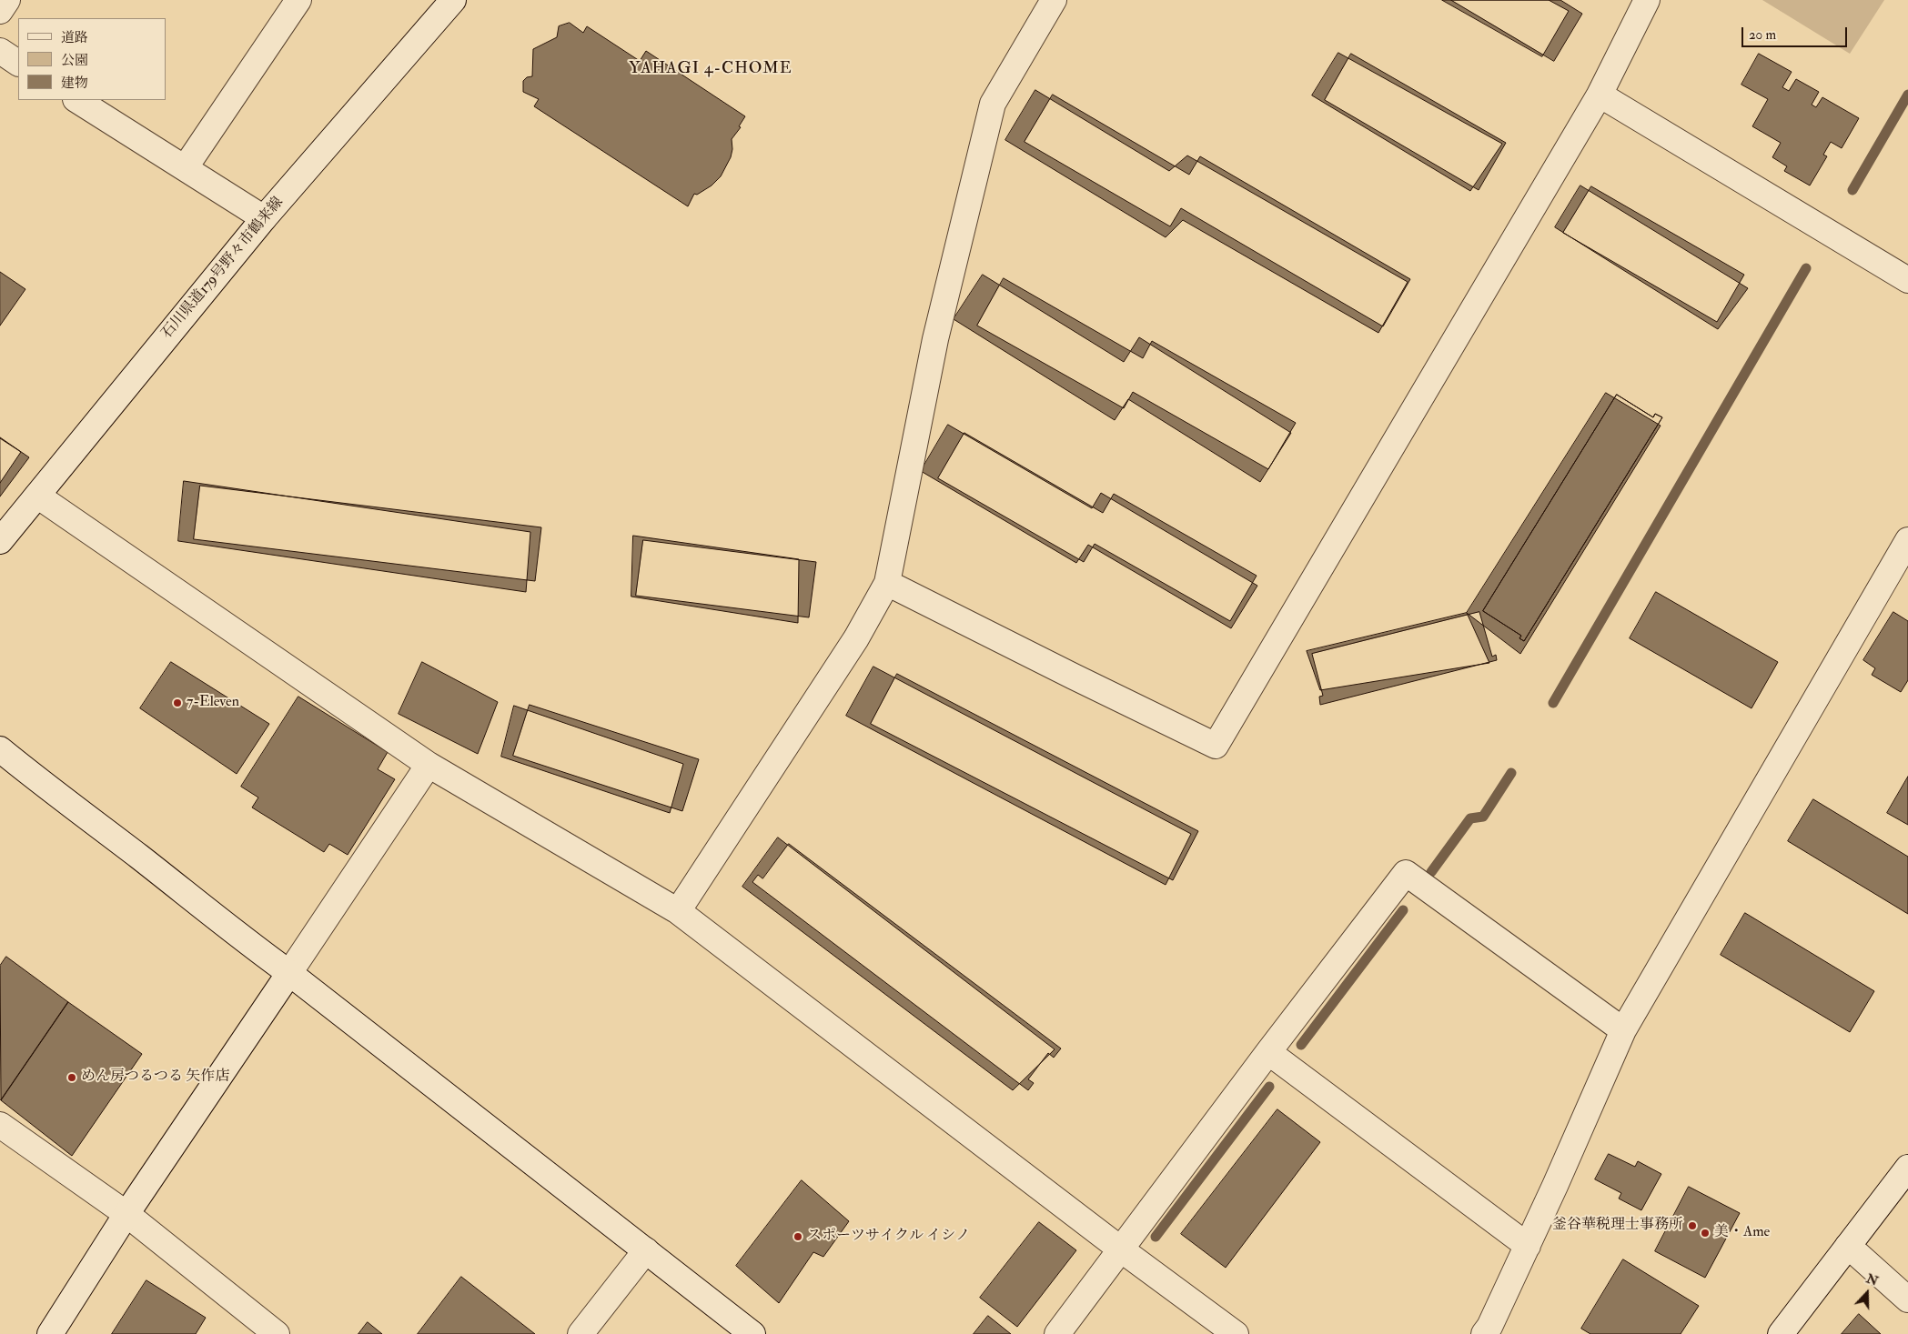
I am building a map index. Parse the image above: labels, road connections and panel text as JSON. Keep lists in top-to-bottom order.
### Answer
{
  "streets": {
    "street": ["石川県道179号野々市鶴来線"]
  },
  "districts": ["YAHAGI 4-CHOME"],
  "places": [
    "7-Eleven",
    "めん房つるつる 矢作店",
    "釜谷華税理士事務所",
    "美・Ame",
    "スポーツサイクル イシノ"
  ],
  "legend": ["道路", "公園", "建物"],
  "scale_bar": "20 m",
  "north": "top"
}
